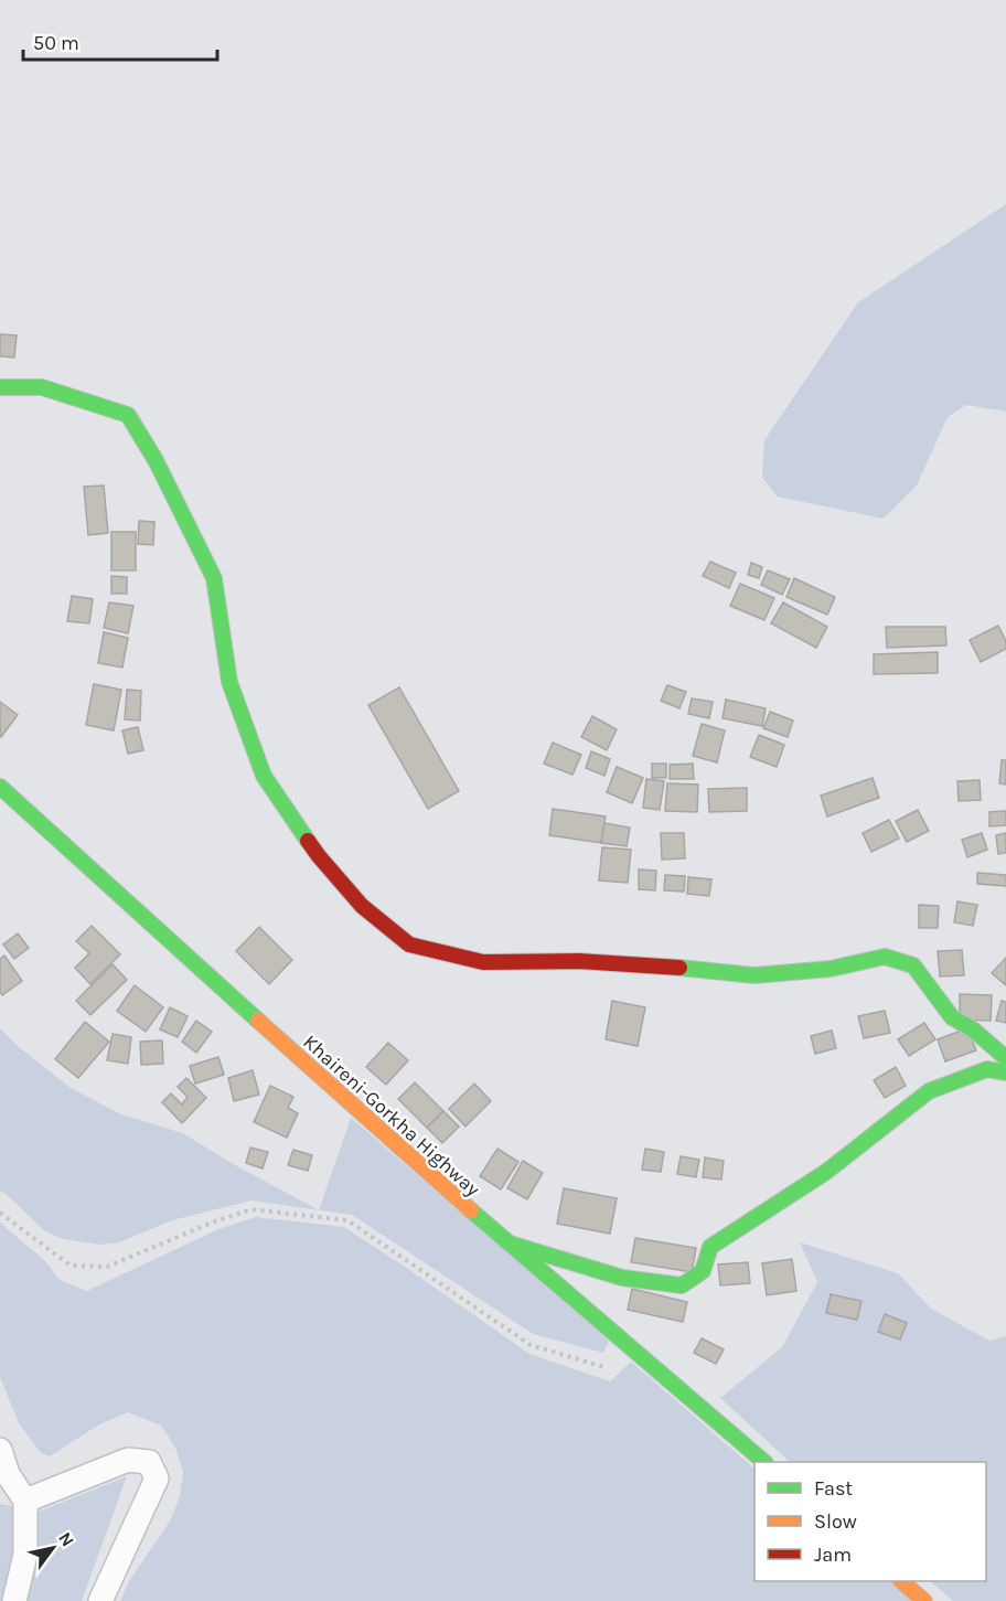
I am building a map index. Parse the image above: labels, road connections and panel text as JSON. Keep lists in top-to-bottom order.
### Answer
{
  "streets": {
    "street": ["Khaireni-Gorkha Highway"]
  },
  "legend": ["Fast", "Slow", "Jam"],
  "scale_bar": "50 m",
  "north": "top right"
}
